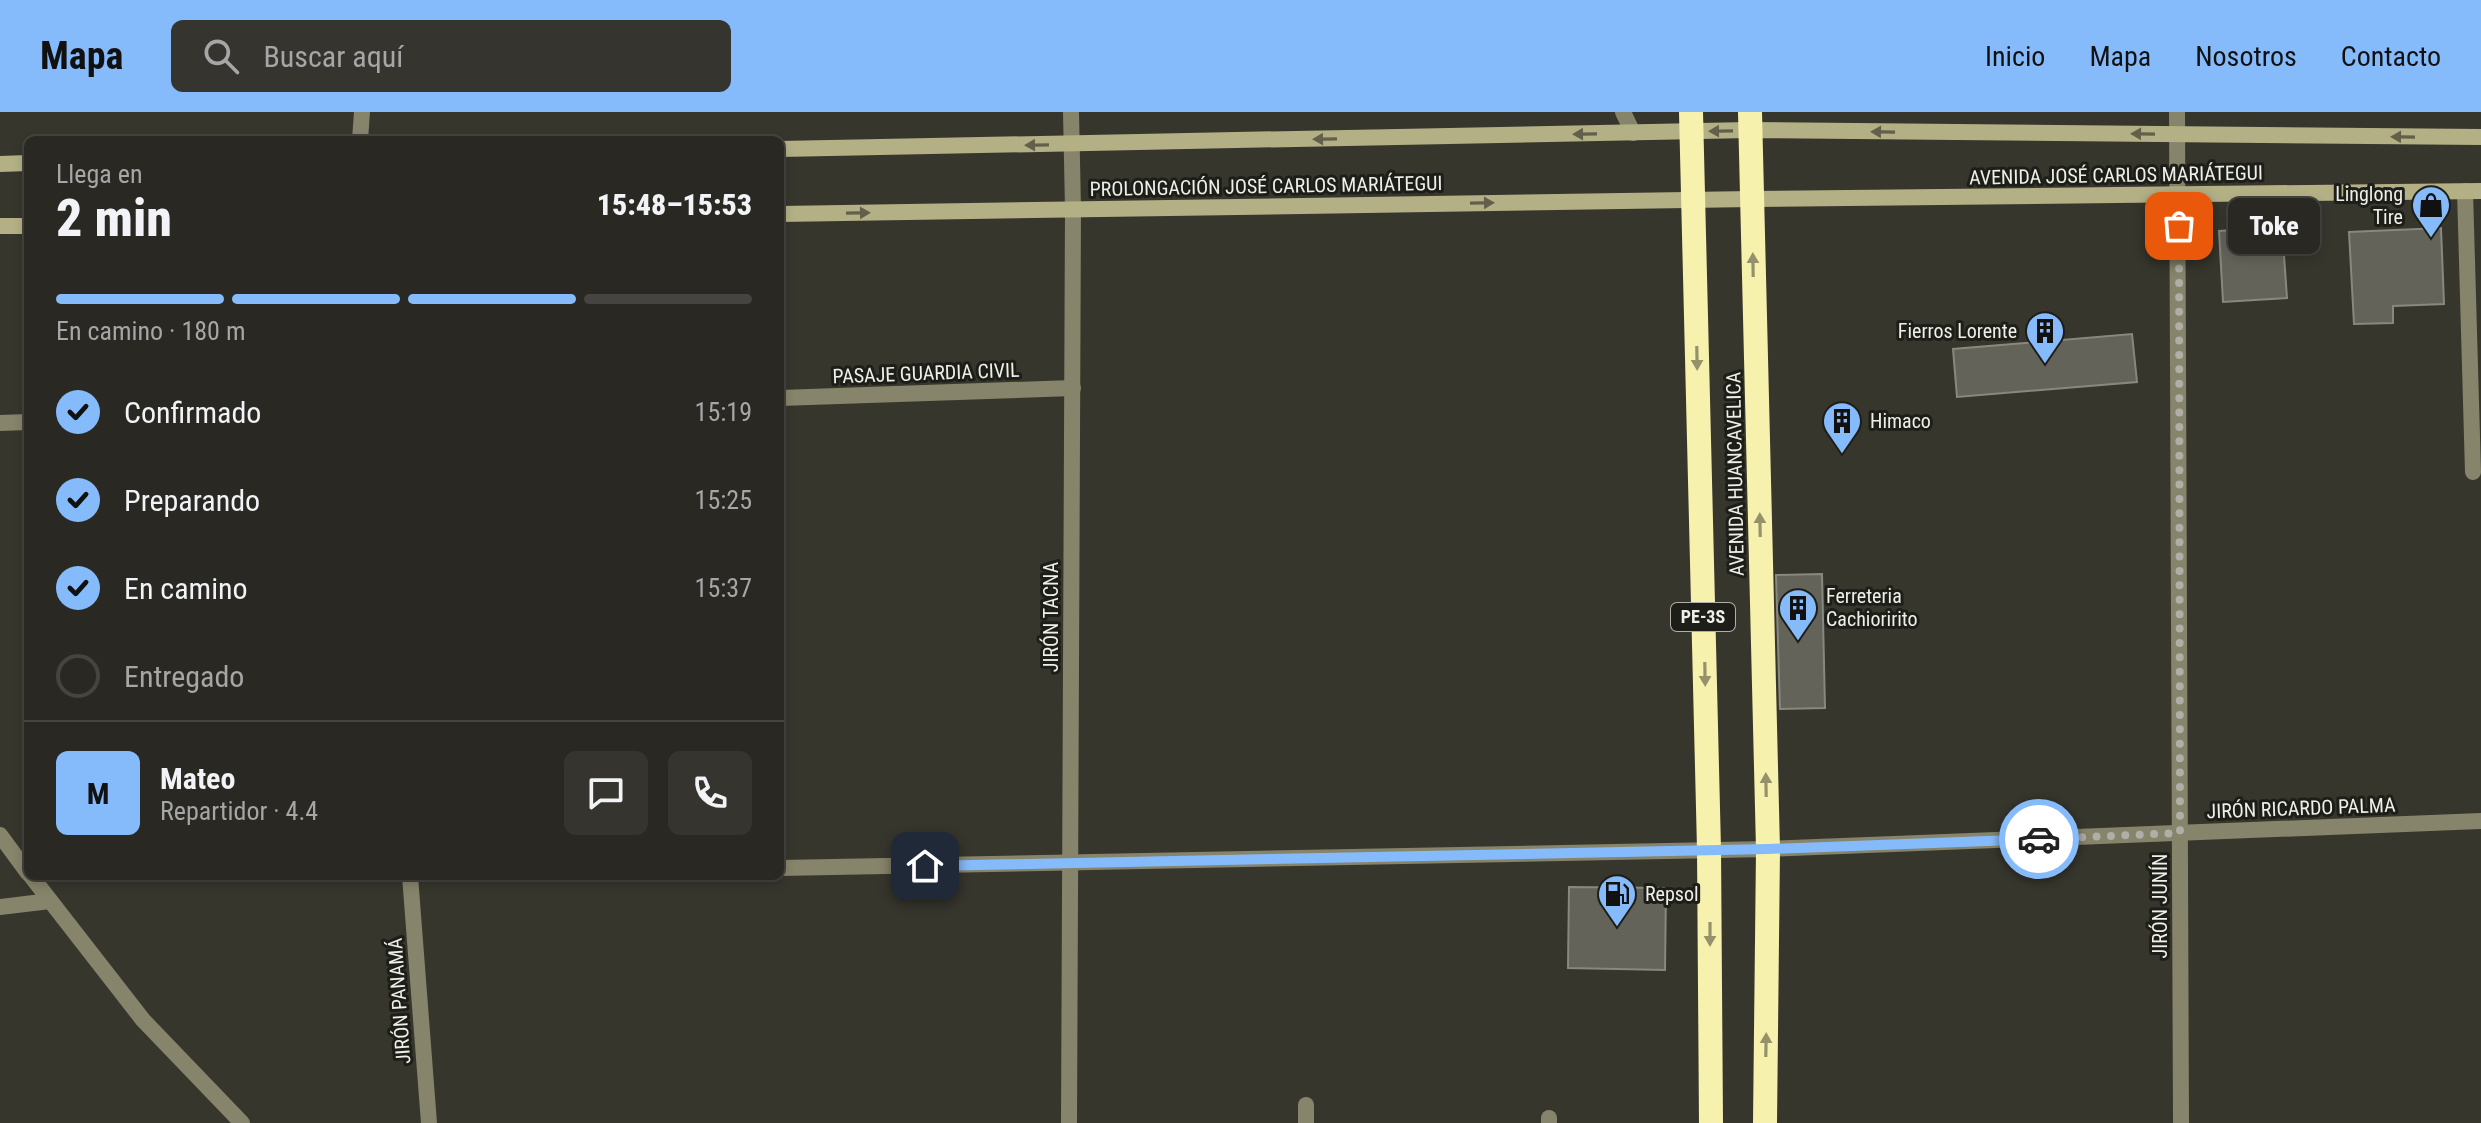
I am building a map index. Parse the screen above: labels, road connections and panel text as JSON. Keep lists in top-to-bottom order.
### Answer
{
  "streets": {
    "highway": ["AVENIDA HUANCAVELICA", "PE-3S"],
    "street": [
      "AVENIDA JOSÉ CARLOS MARIÁTEGUI",
      "PROLONGACIÓN JOSÉ CARLOS MARIÁTEGUI",
      "PASAJE GUARDIA CIVIL",
      "JIRÓN TACNA",
      "JIRÓN RICARDO PALMA",
      "JIRÓN JUNÍN",
      "JIRÓN PANAMÁ"
    ]
  },
  "crossings": [
    ["AVENIDA JOSÉ CARLOS MARIÁTEGUI", "PROLONGACIÓN JOSÉ CARLOS MARIÁTEGUI"],
    ["AVENIDA JOSÉ CARLOS MARIÁTEGUI", "AVENIDA HUANCAVELICA"],
    ["AVENIDA JOSÉ CARLOS MARIÁTEGUI", "JIRÓN JUNÍN"],
    ["PROLONGACIÓN JOSÉ CARLOS MARIÁTEGUI", "AVENIDA HUANCAVELICA"],
    ["PROLONGACIÓN JOSÉ CARLOS MARIÁTEGUI", "JIRÓN TACNA"],
    ["PASAJE GUARDIA CIVIL", "JIRÓN TACNA"],
    ["AVENIDA HUANCAVELICA", "JIRÓN RICARDO PALMA"],
    ["JIRÓN TACNA", "JIRÓN RICARDO PALMA"],
    ["JIRÓN RICARDO PALMA", "JIRÓN JUNÍN"]
  ],
  "places": {
    "other": ["Toke"],
    "shop": ["Linglong Tire"],
    "building": ["Fierros Lorente", "Himaco", "Ferreteria Cachioririto"],
    "fuel station": ["Repsol"]
  },
  "page": {
    "header": "Mapa",
    "search": "Buscar aquí",
    "nav": [
      "Inicio",
      "Mapa",
      "Nosotros",
      "Contacto"
    ],
    "heading": ["2 min", "Llega en", "15:48–15:53"],
    "panel": ["Mateo", "Repartidor · 4.4"],
    "bubble": "Toke",
    "bar": "En camino · 180 m",
    "list": [
      ["Confirmado", "15:19"],
      ["Preparando", "15:25"],
      ["En camino", "15:37"],
      "Entregado"
    ],
    "round": "M"
  }
}
